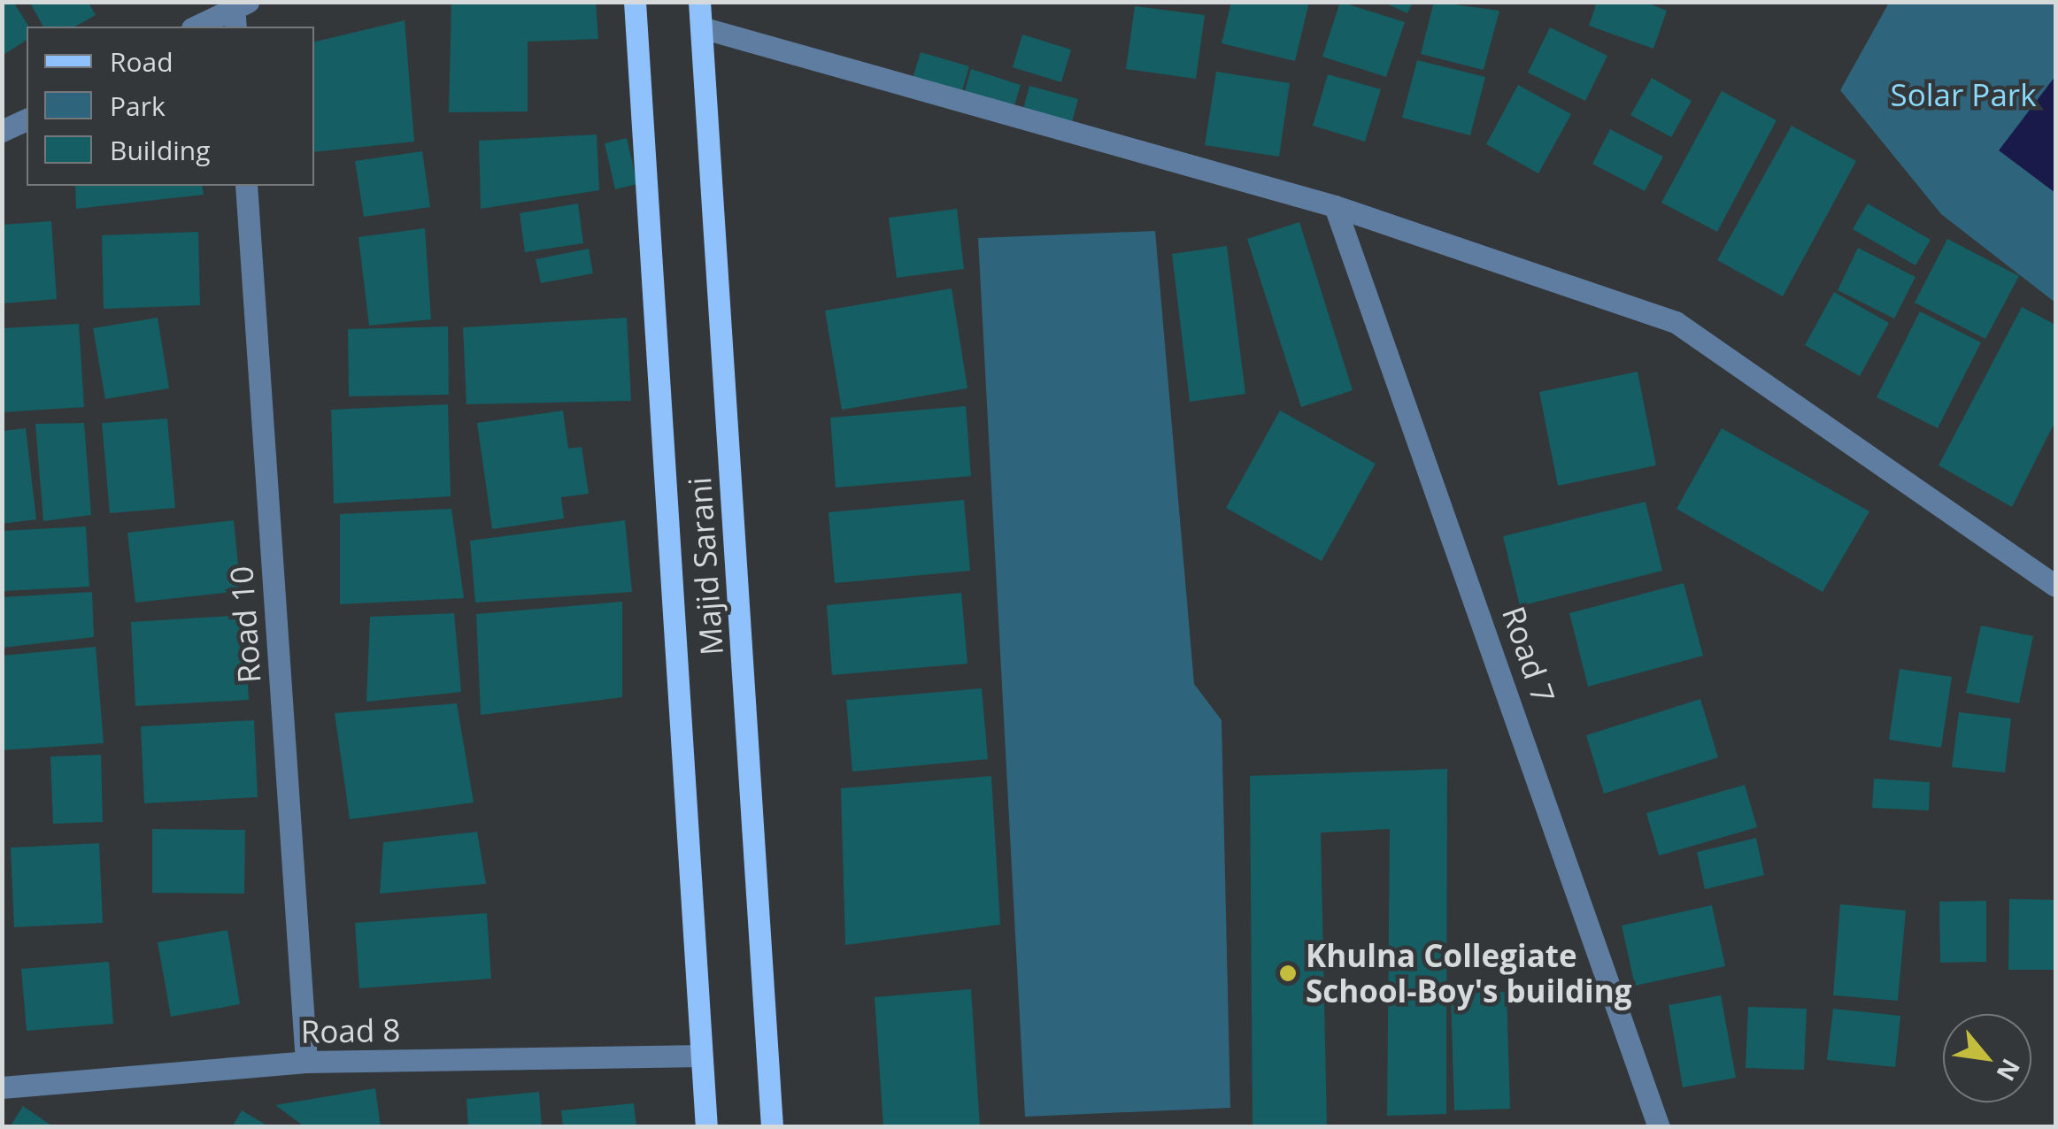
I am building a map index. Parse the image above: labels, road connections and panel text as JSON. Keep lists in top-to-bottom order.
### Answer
{
  "streets": {
    "main road": ["Majid Sarani"],
    "street": ["Road 10", "Road 7", "Road 8"]
  },
  "crossings": [
    ["Majid Sarani", "Road 8"],
    ["Road 10", "Road 8"]
  ],
  "parks": ["Solar Park"],
  "places": ["Khulna Collegiate School-Boy's building"],
  "legend": ["Road", "Park", "Building"],
  "north": "bottom right"
}
